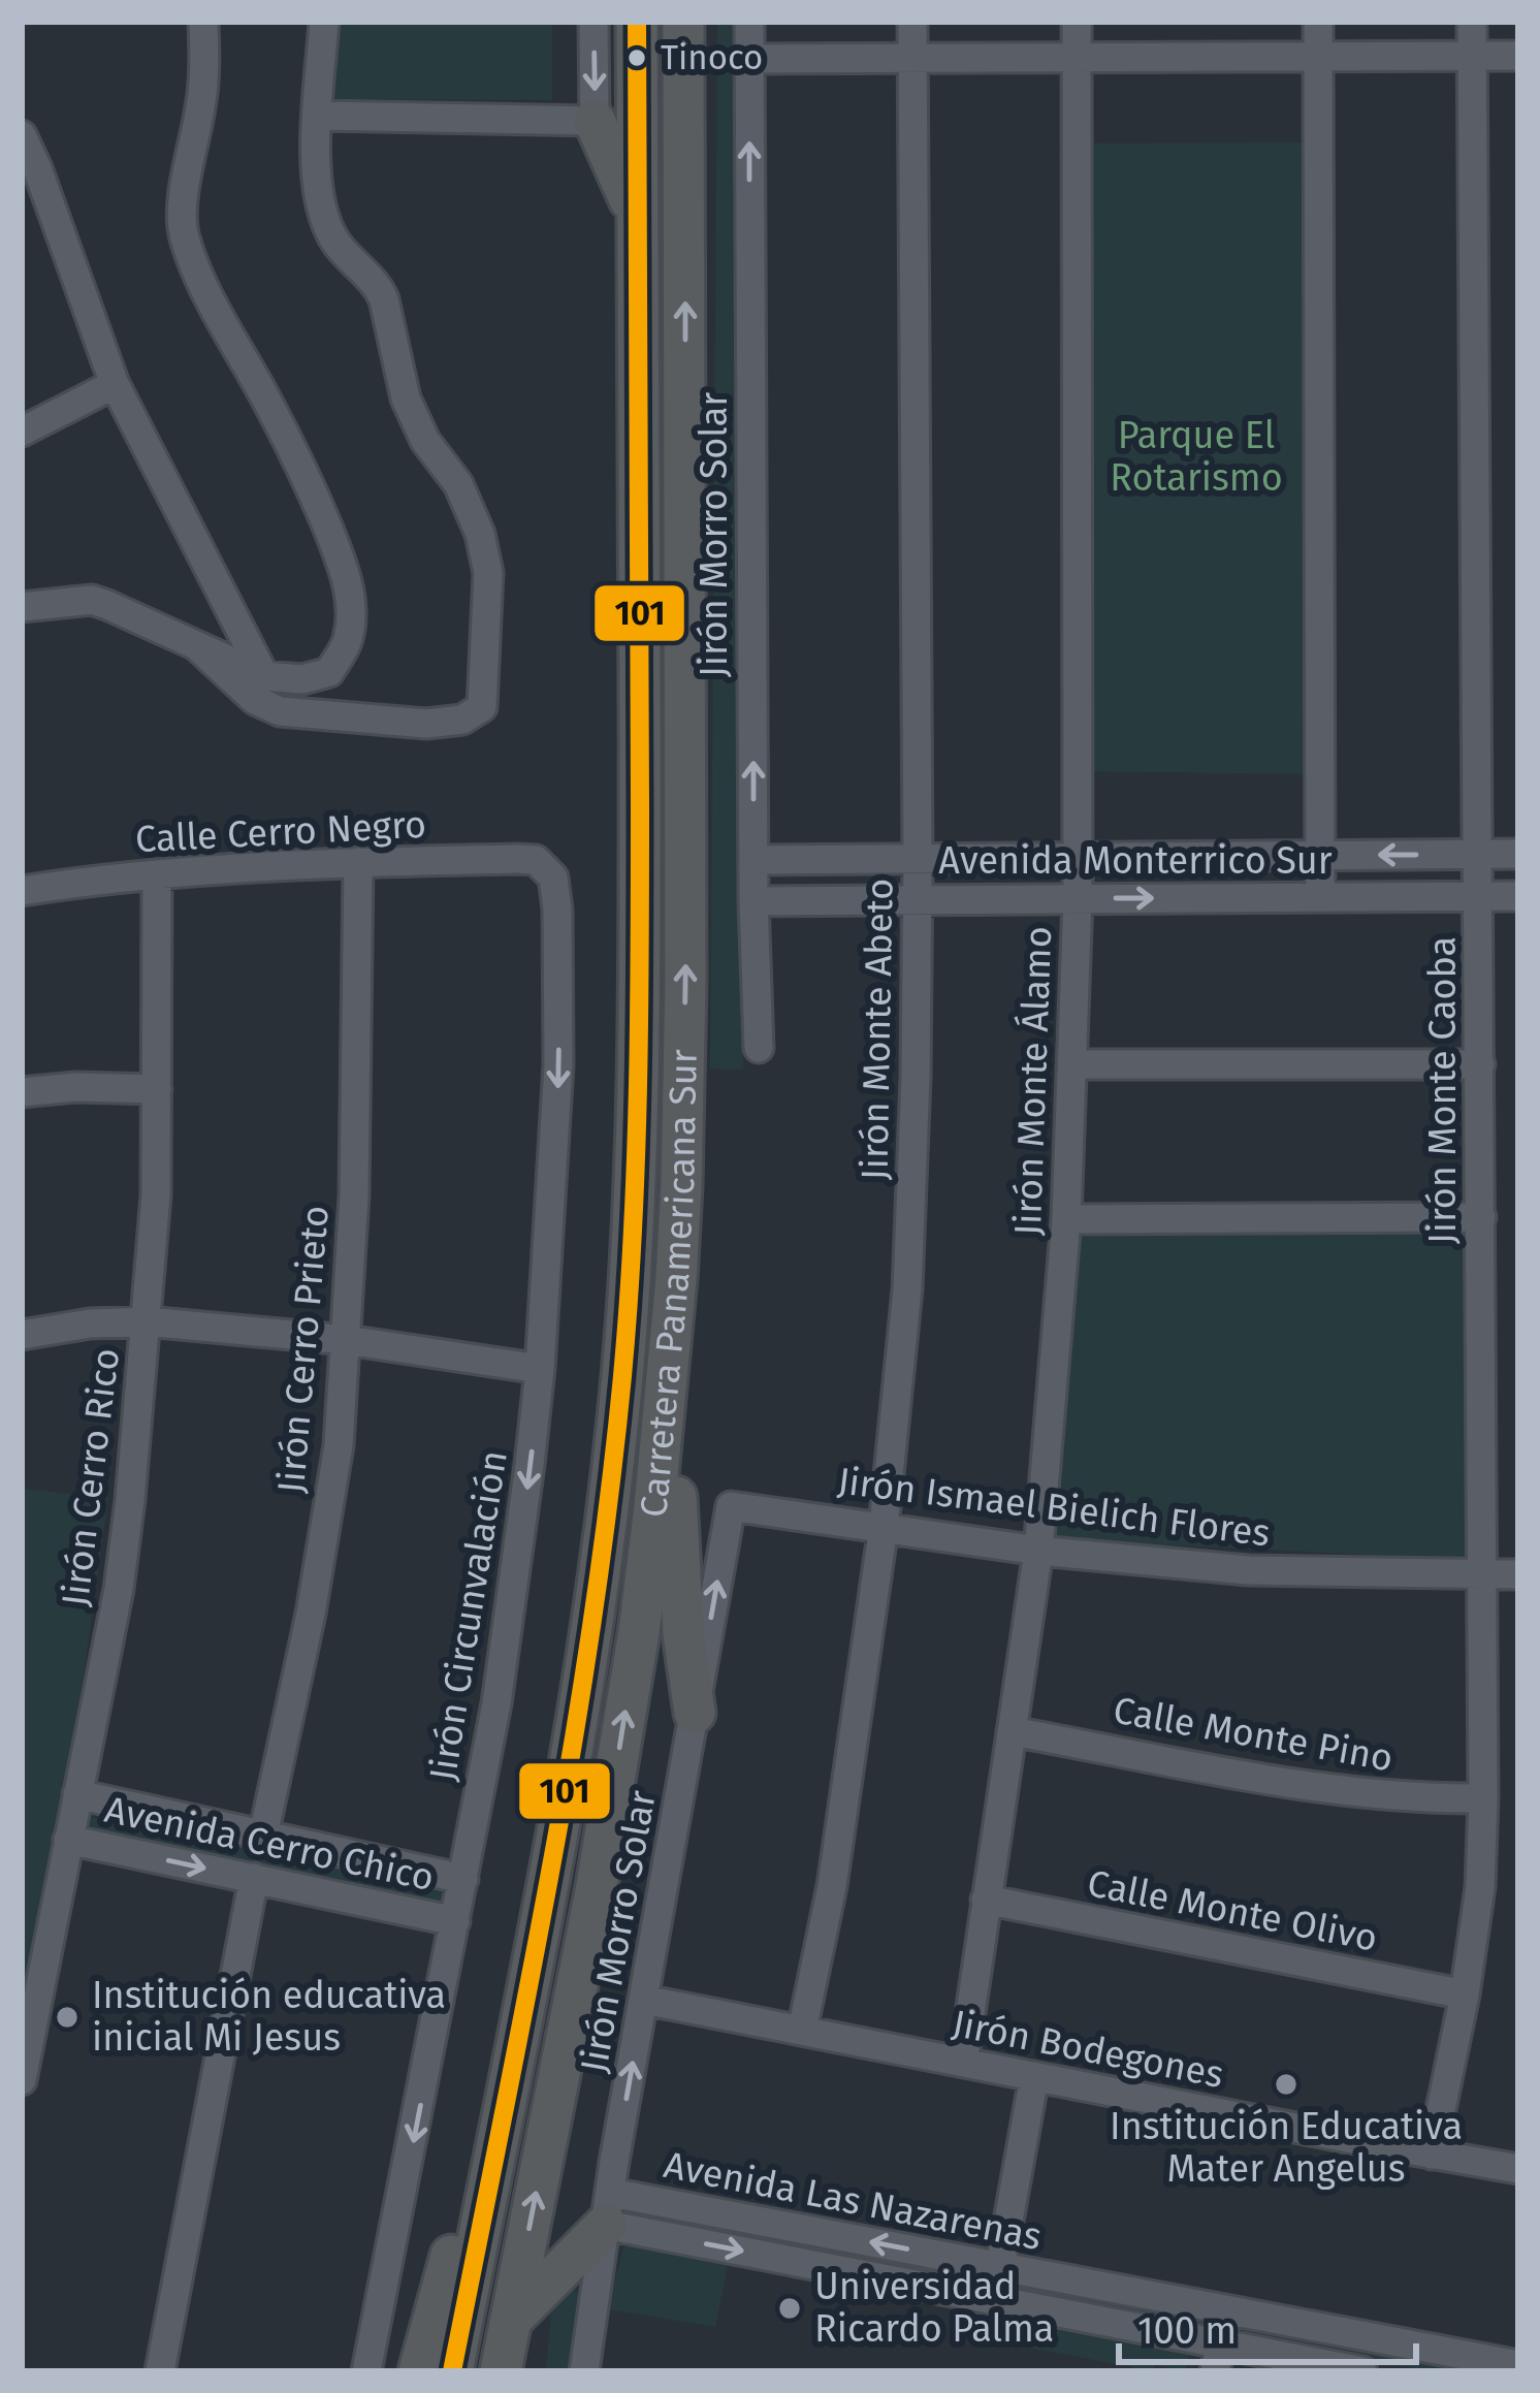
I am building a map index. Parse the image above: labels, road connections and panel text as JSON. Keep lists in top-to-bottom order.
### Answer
{
  "streets": {
    "highway": ["Carretera Panamericana Sur"],
    "street": [
      "Jirón Morro Solar",
      "Calle Cerro Negro",
      "Avenida Monterrico Sur",
      "Jirón Monte Abeto",
      "Jirón Monte Álamo",
      "Jirón Monte Caoba",
      "Jirón Cerro Prieto",
      "Jirón Cerro Rico",
      "Jirón Ismael Bielich Flores",
      "Jirón Circunvalación",
      "Calle Monte Pino",
      "Avenida Cerro Chico",
      "Calle Monte Olivo",
      "Jirón Bodegones",
      "Avenida Las Nazarenas"
    ]
  },
  "crossings": [
    ["Jirón Morro Solar", "Avenida Monterrico Sur"],
    ["Jirón Morro Solar", "Jirón Ismael Bielich Flores"],
    ["Jirón Morro Solar", "Jirón Bodegones"],
    ["Jirón Morro Solar", "Avenida Las Nazarenas"],
    ["Calle Cerro Negro", "Jirón Cerro Prieto"],
    ["Calle Cerro Negro", "Jirón Cerro Rico"],
    ["Calle Cerro Negro", "Jirón Circunvalación"],
    ["Avenida Monterrico Sur", "Jirón Monte Abeto"],
    ["Avenida Monterrico Sur", "Jirón Monte Álamo"],
    ["Avenida Monterrico Sur", "Jirón Monte Caoba"],
    ["Jirón Monte Abeto", "Jirón Ismael Bielich Flores"],
    ["Jirón Monte Abeto", "Jirón Bodegones"],
    ["Jirón Monte Álamo", "Jirón Ismael Bielich Flores"],
    ["Jirón Monte Álamo", "Calle Monte Pino"],
    ["Jirón Monte Álamo", "Calle Monte Olivo"],
    ["Jirón Monte Álamo", "Jirón Bodegones"],
    ["Jirón Monte Caoba", "Jirón Ismael Bielich Flores"],
    ["Jirón Monte Caoba", "Calle Monte Pino"],
    ["Jirón Monte Caoba", "Calle Monte Olivo"],
    ["Jirón Monte Caoba", "Jirón Bodegones"],
    ["Jirón Cerro Prieto", "Avenida Cerro Chico"],
    ["Jirón Cerro Rico", "Avenida Cerro Chico"],
    ["Jirón Circunvalación", "Avenida Cerro Chico"]
  ],
  "one_way": ["Jirón Morro Solar"],
  "parks": ["Parque El Rotarismo"],
  "places": [
    "Tinoco",
    "Institución educativa inicial Mi Jesus",
    "Institución Educativa Mater Angelus",
    "Universidad Ricardo Palma"
  ],
  "lines": ["transit line 101"],
  "scale_bar": "100 m"
}
